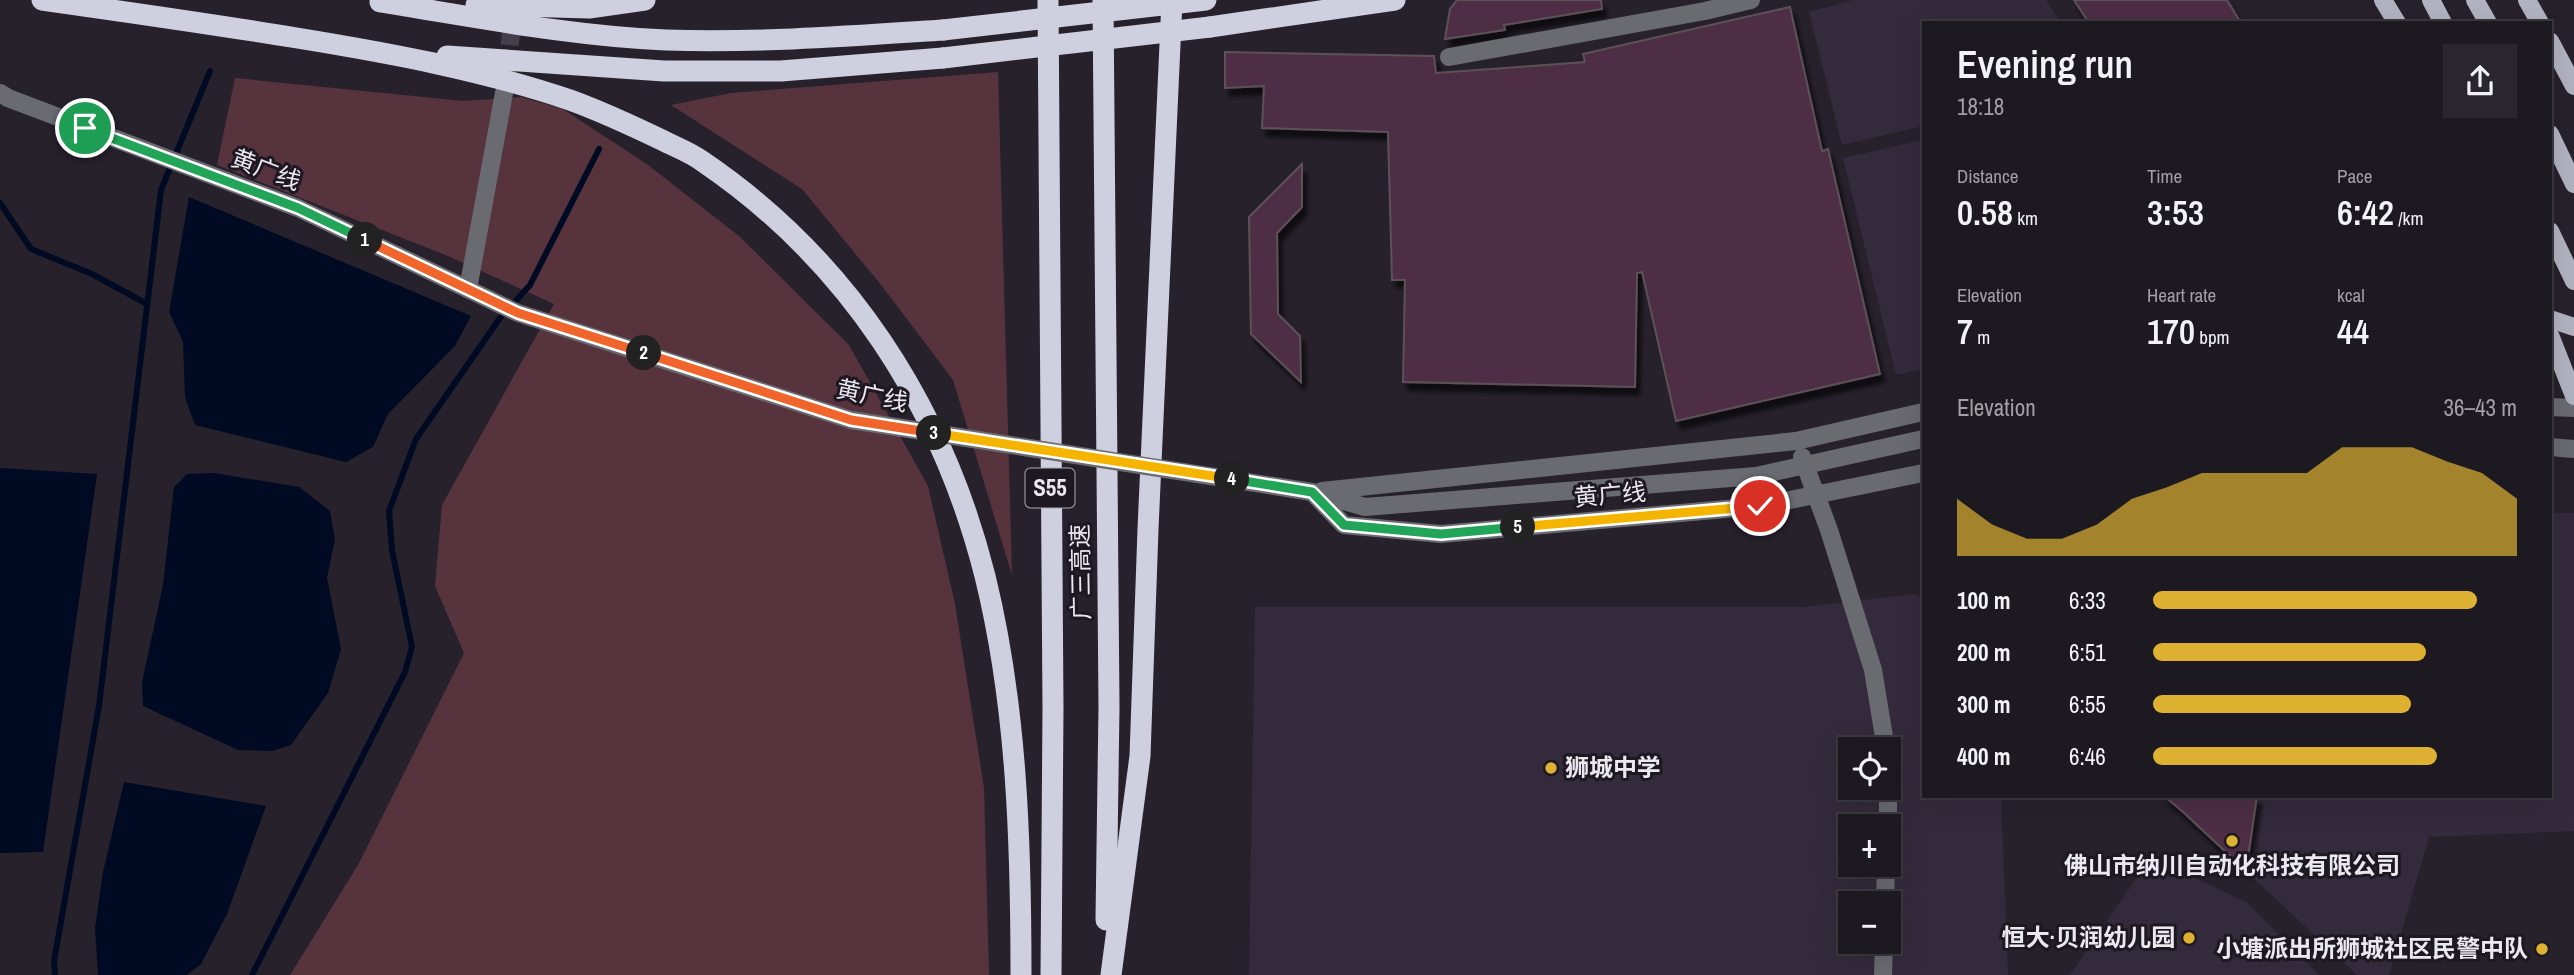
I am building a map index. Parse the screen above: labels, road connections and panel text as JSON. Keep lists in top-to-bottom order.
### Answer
{
  "streets": {
    "highway": ["S55", "广三高速"],
    "street": ["黄广线"]
  },
  "places": [
    "狮城中学",
    "佛山市纳川自动化科技有限公司",
    "恒大·贝润幼儿园",
    "小塘派出所狮城社区民警中队"
  ],
  "page": {
    "heading": ["Evening run", "18:18"],
    "stats": [
      ["Distance", "0.58 km"],
      ["Time", "3:53"],
      ["Pace", "6:42 /km"],
      ["Elevation", "7 m"],
      ["Heart rate", "170 bpm"],
      ["kcal", "44"]
    ],
    "pins": [
      "1",
      "2",
      "3",
      "4",
      "5"
    ],
    "chart": ["Elevation", "36–43 m"],
    "list": [
      {
        "name": "100 m",
        "note": "6:33"
      },
      {
        "name": "200 m",
        "note": "6:51"
      },
      {
        "name": "300 m",
        "note": "6:55"
      },
      {
        "name": "400 m",
        "note": "6:46"
      }
    ],
    "map_buttons": ["+", "−"]
  }
}
